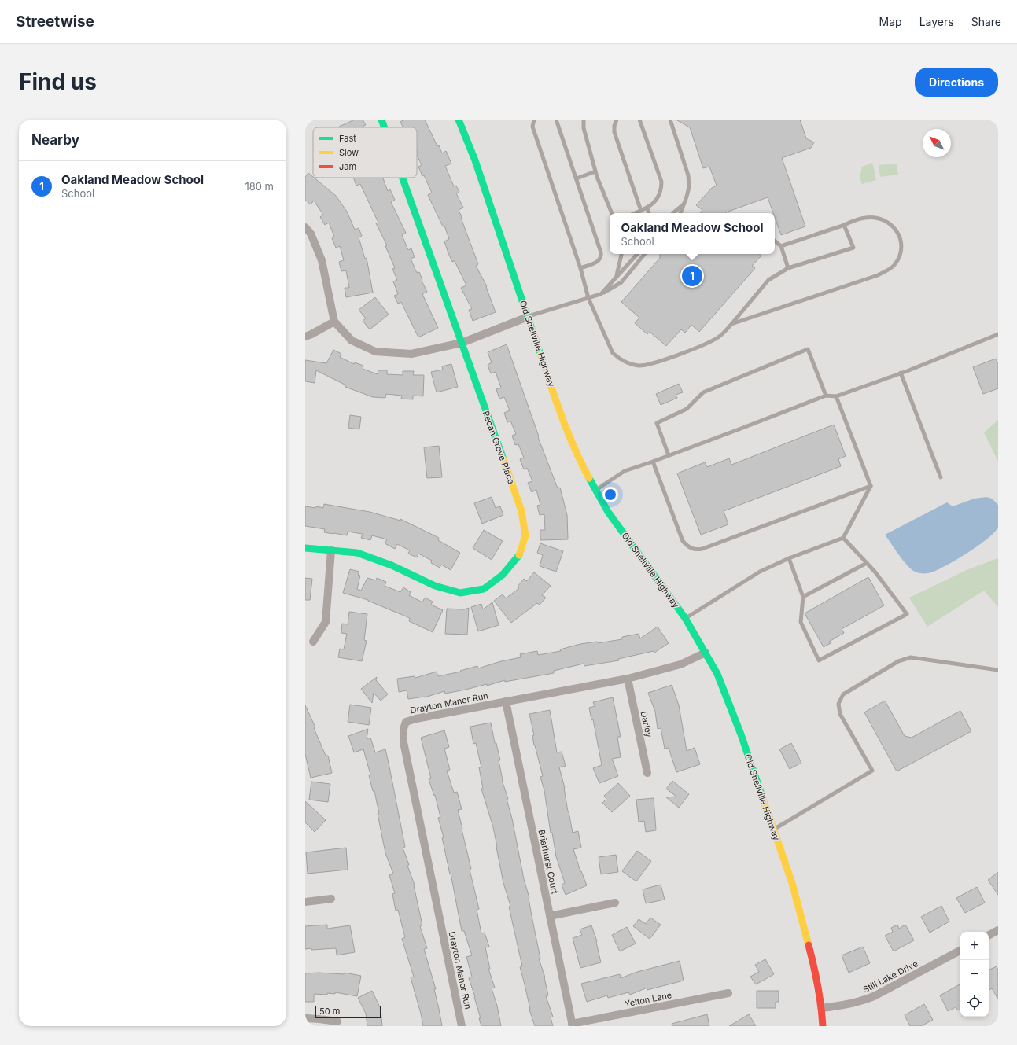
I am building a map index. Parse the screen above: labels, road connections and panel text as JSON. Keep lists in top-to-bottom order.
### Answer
{
  "streets": {
    "street": [
      "Old Snellville Highway",
      "Pecan Grove Place",
      "Drayton Manor Run",
      "Darley",
      "Briarhurst Court",
      "Still Lake Drive",
      "Yelton Lane"
    ]
  },
  "crossings": [
    ["Old Snellville Highway", "Drayton Manor Run"],
    ["Old Snellville Highway", "Still Lake Drive"],
    ["Drayton Manor Run", "Darley"],
    ["Drayton Manor Run", "Briarhurst Court"],
    ["Briarhurst Court", "Yelton Lane"]
  ],
  "legend": ["Fast", "Slow", "Jam"],
  "scale_bar": "50 m",
  "north": "top left",
  "page": {
    "header": "Streetwise",
    "nav": ["Map", "Layers", "Share"],
    "buttons": "Directions",
    "title": "Find us",
    "heading": "Nearby",
    "list": [
      {
        "mark": "1",
        "name": "Oakland Meadow School",
        "note": "School",
        "value": "180 m"
      }
    ],
    "popup": ["Oakland Meadow School", "School"],
    "pins": "1",
    "map_buttons": ["+", "−"],
    "scale": "50 m"
  }
}
